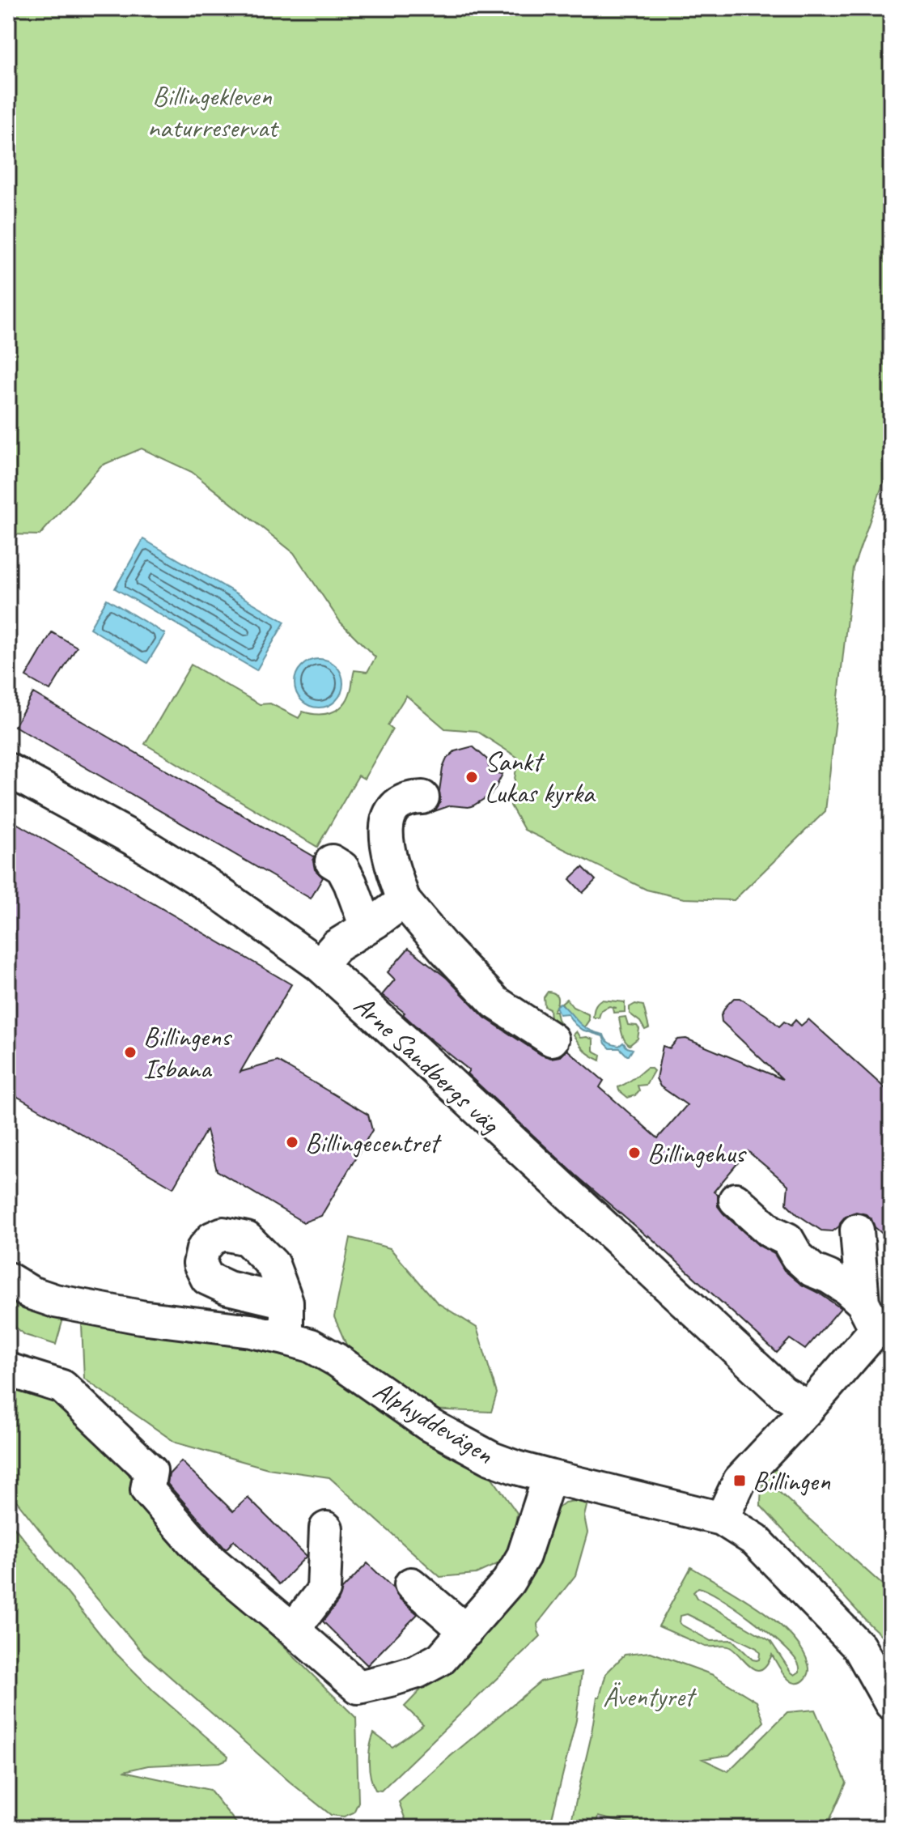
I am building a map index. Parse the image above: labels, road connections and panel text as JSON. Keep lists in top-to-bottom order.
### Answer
{
  "streets": {
    "street": ["Arne Sandbergs väg", "Alphyddevägen"]
  },
  "parks": ["Billingekleven naturreservat", "Äventyret"],
  "places": {
    "other": [
      "Sankt Lukas kyrka",
      "Billingens Isbana",
      "Billingecentret",
      "Billingehus"
    ],
    "transit": ["Billingen"]
  }
}
